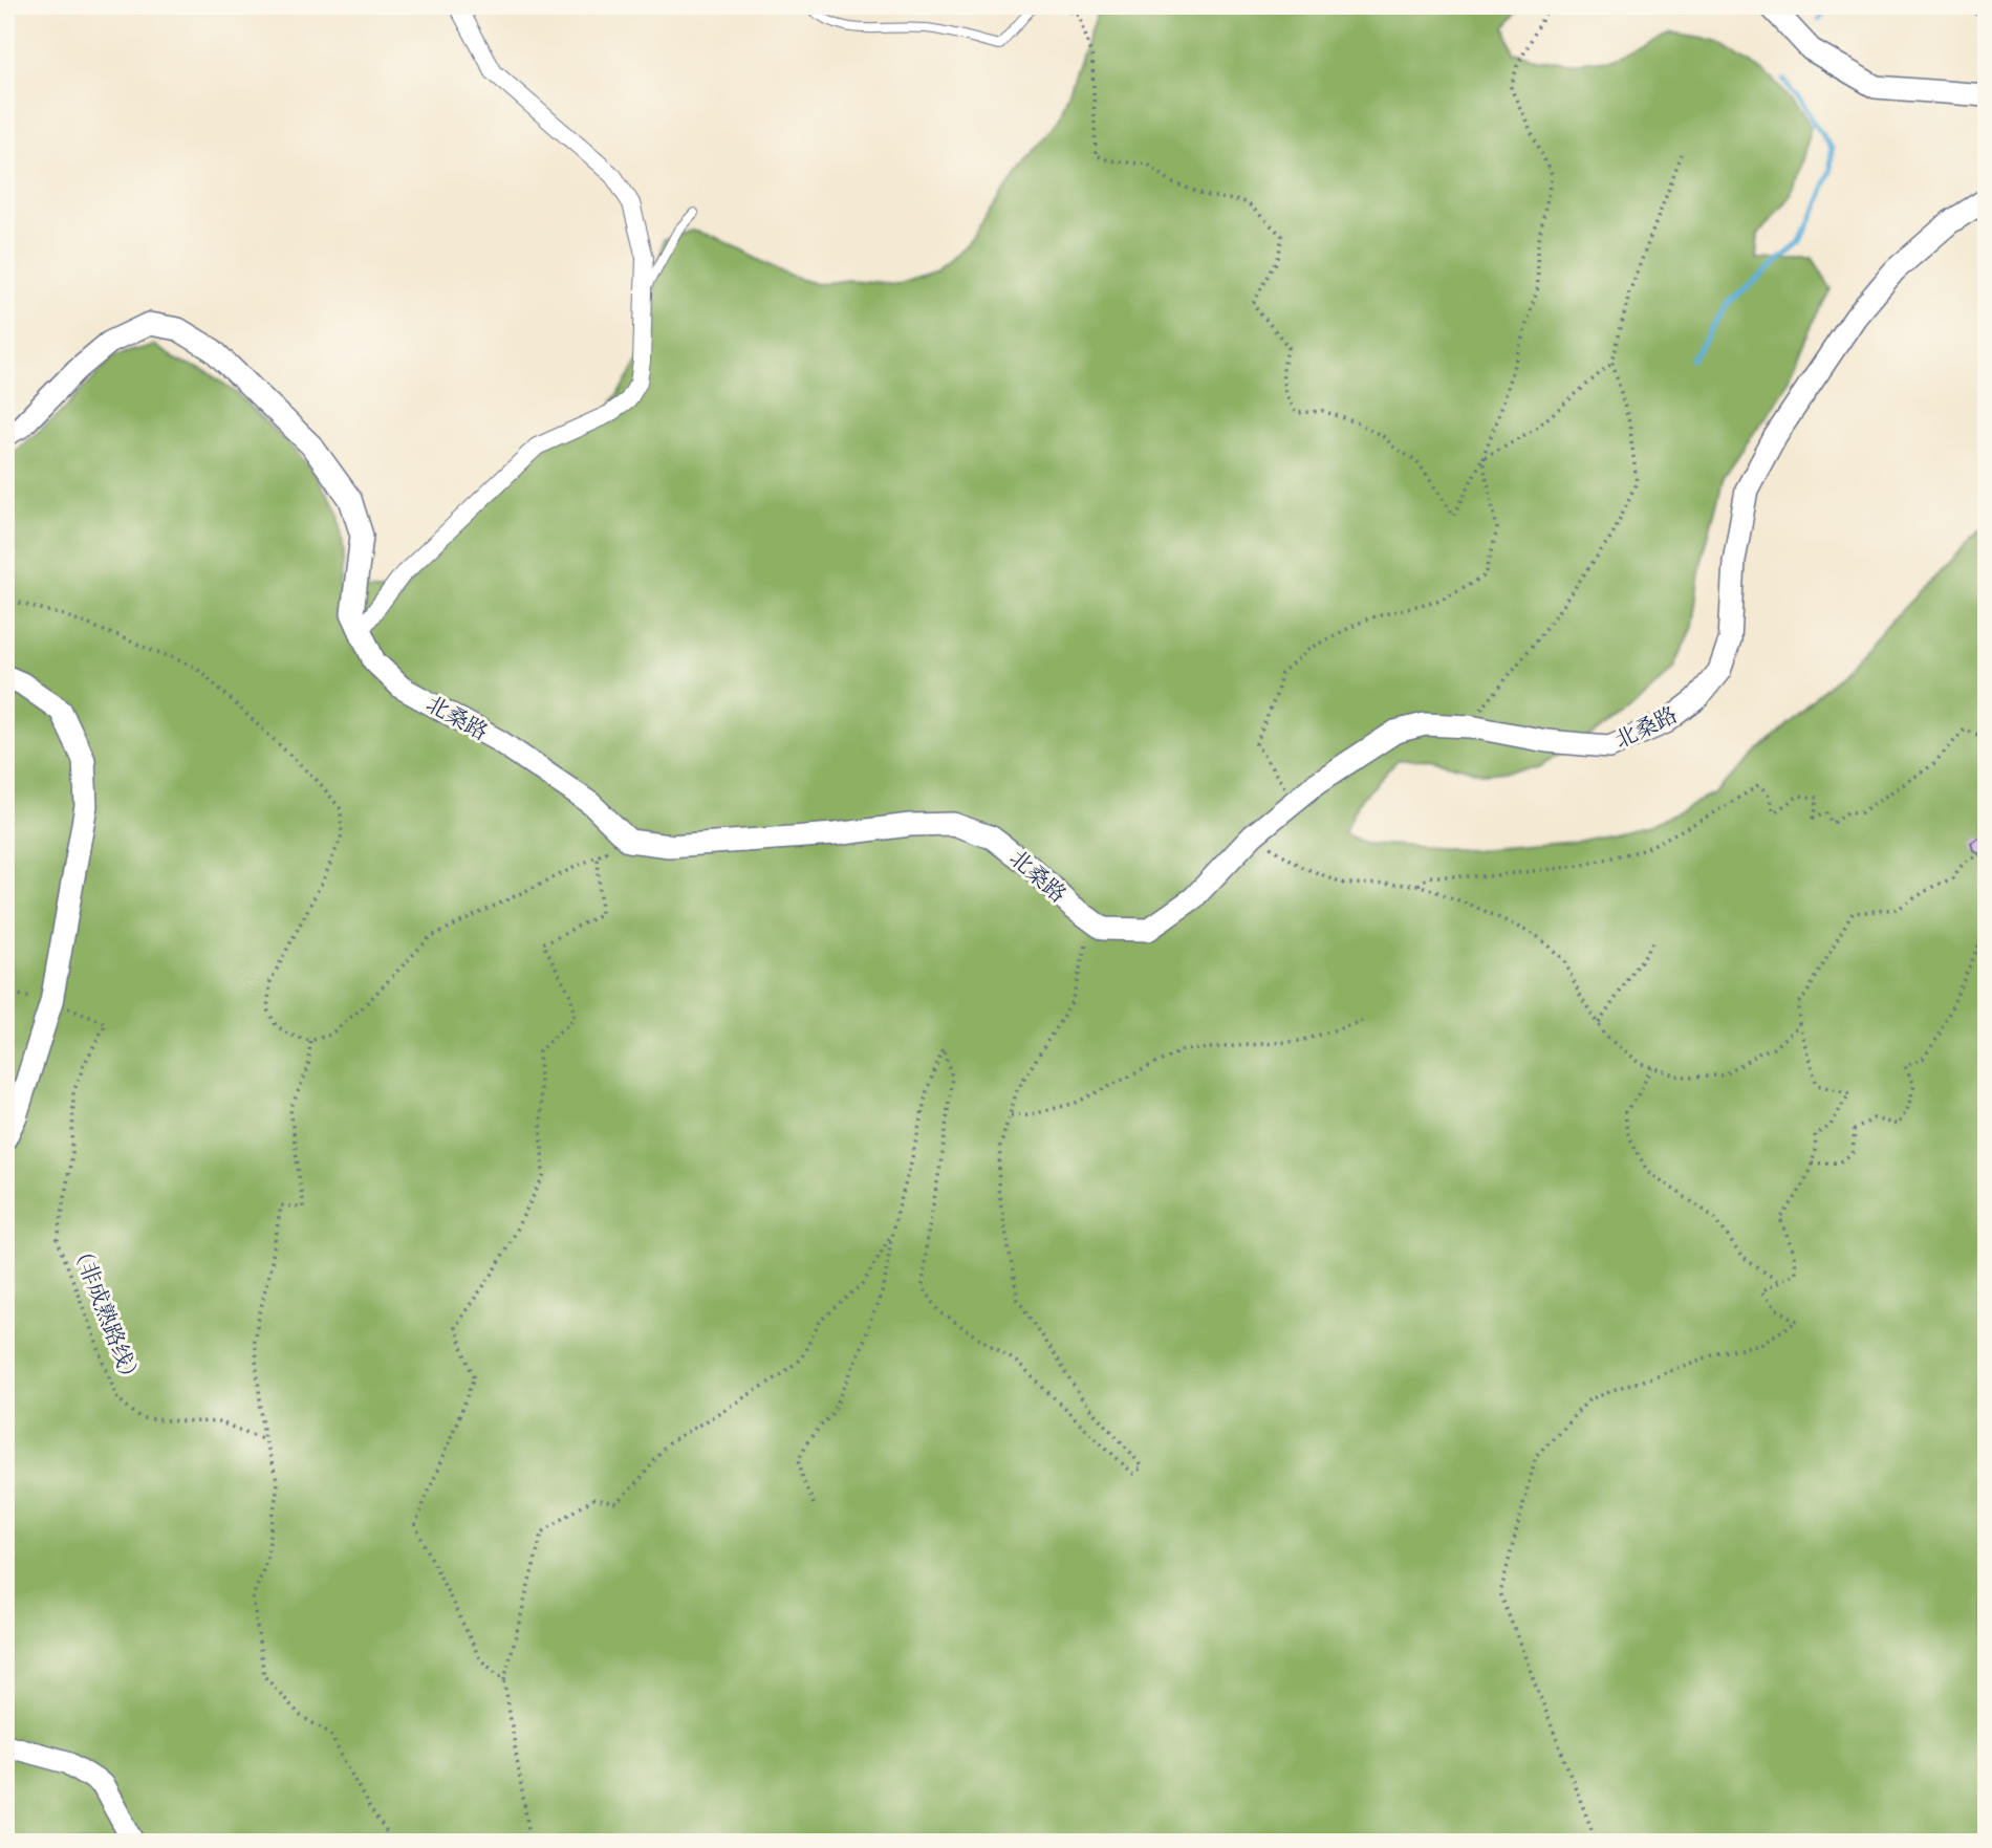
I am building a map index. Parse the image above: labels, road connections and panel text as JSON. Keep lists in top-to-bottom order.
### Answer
{
  "streets": {
    "street": ["北桑路"],
    "path": ["（非成熟路线）"]
  }
}
